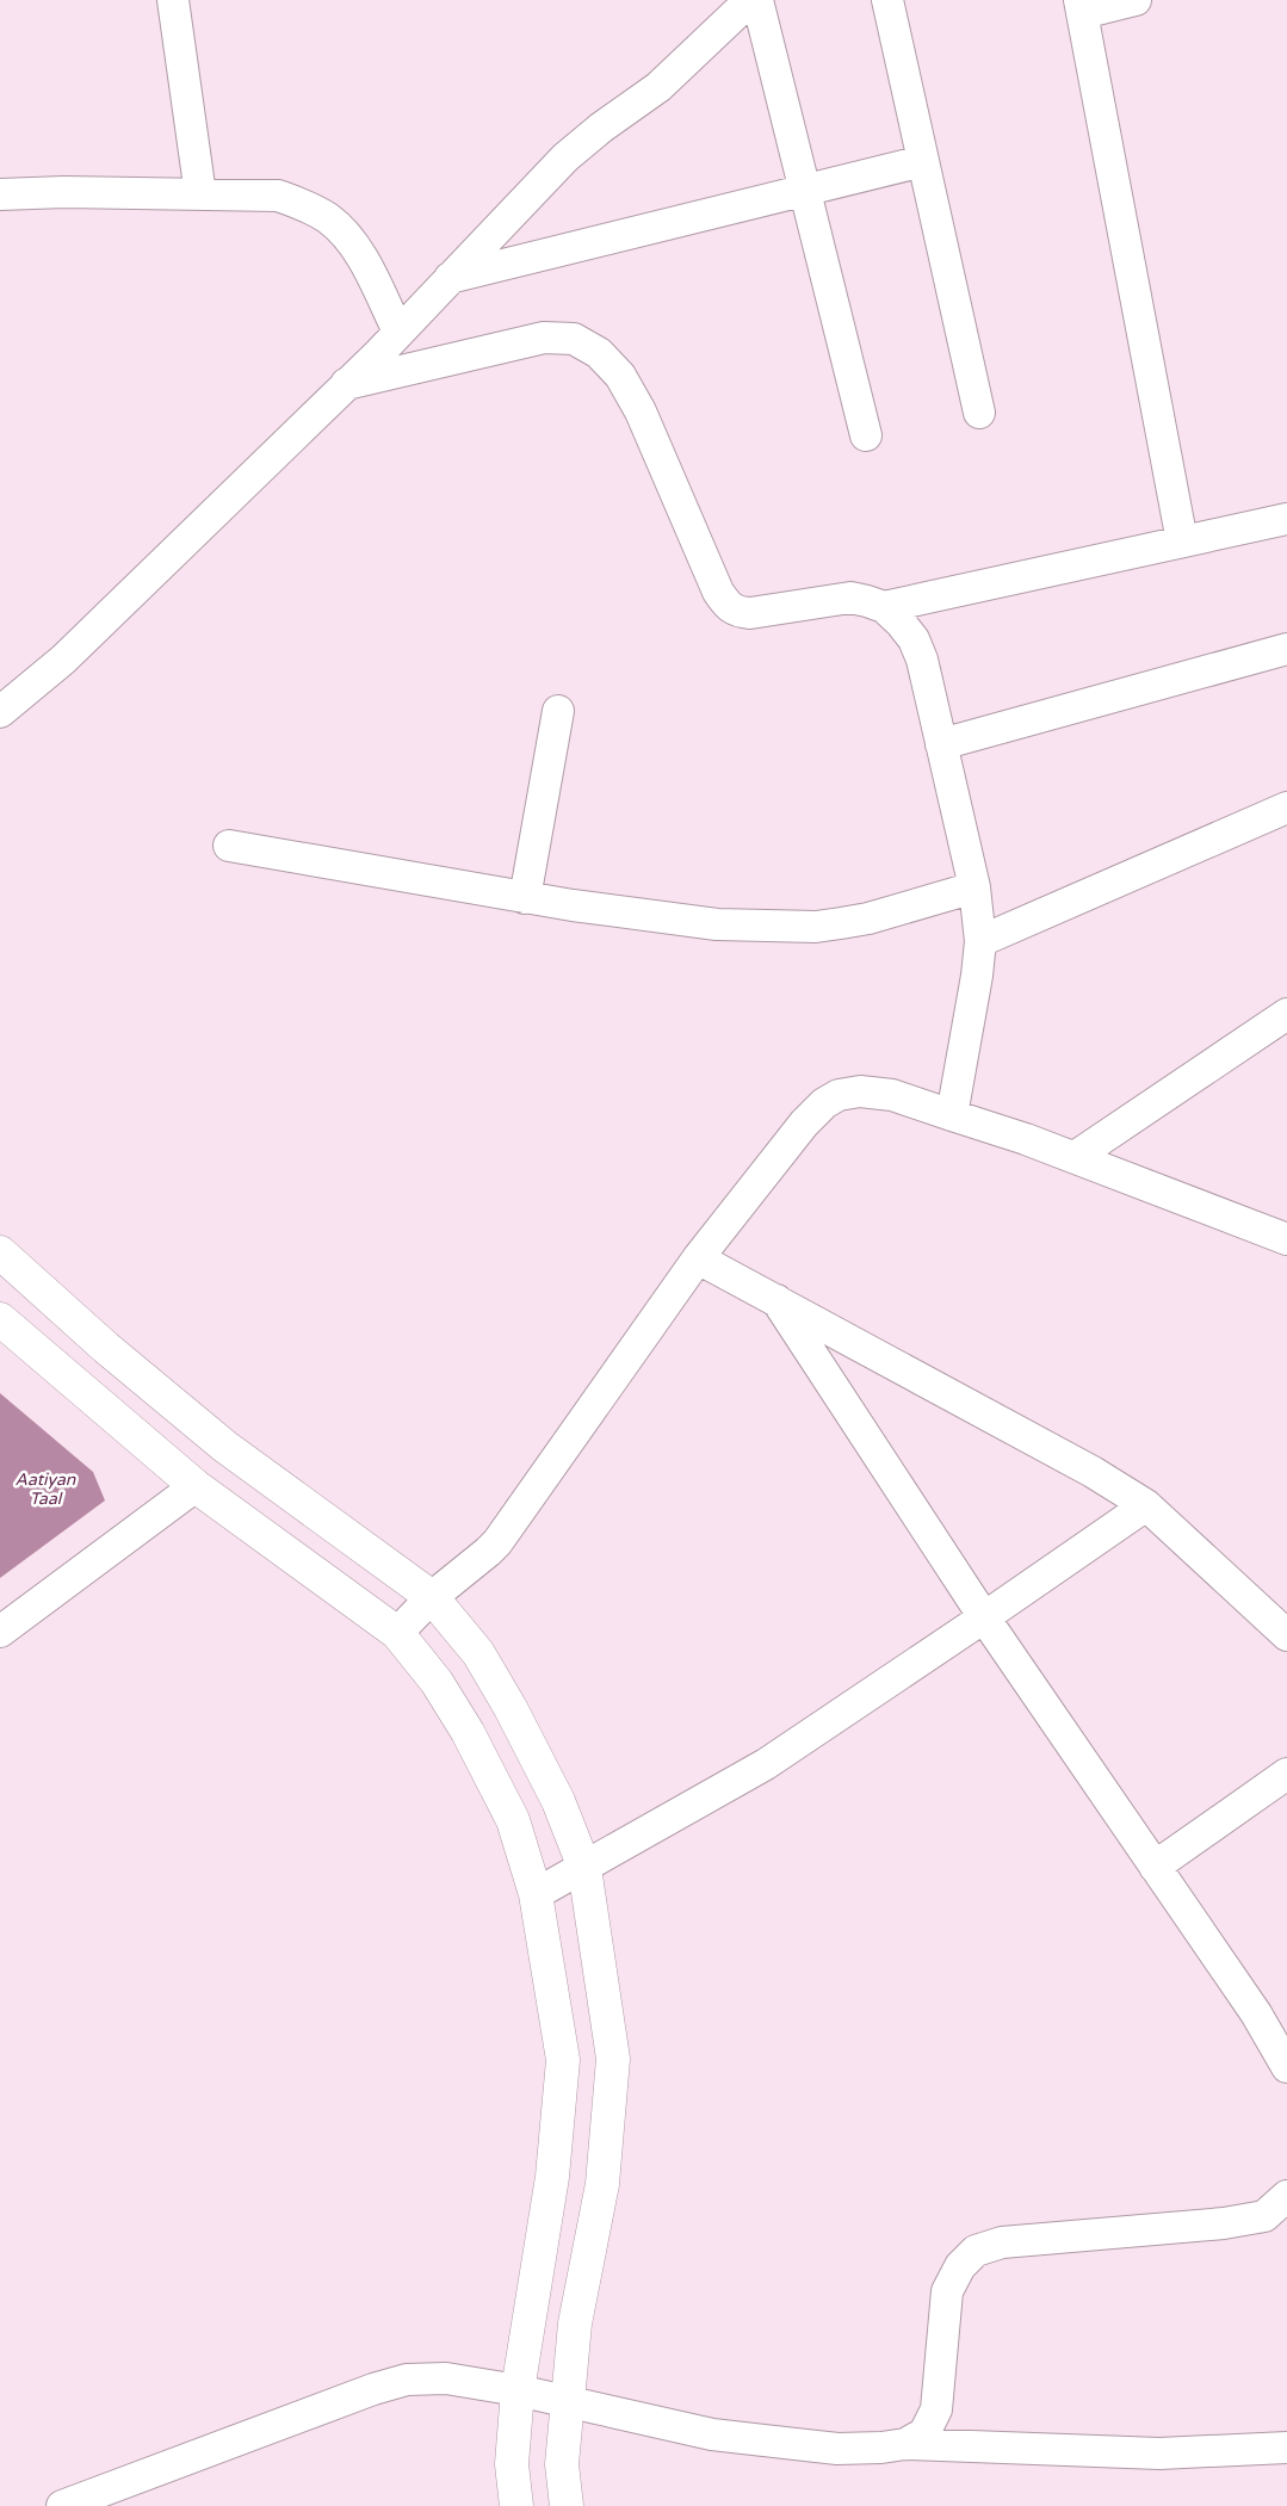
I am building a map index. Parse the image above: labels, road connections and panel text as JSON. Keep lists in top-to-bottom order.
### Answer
{
  "water": ["Aatiyan Taal"]
}
